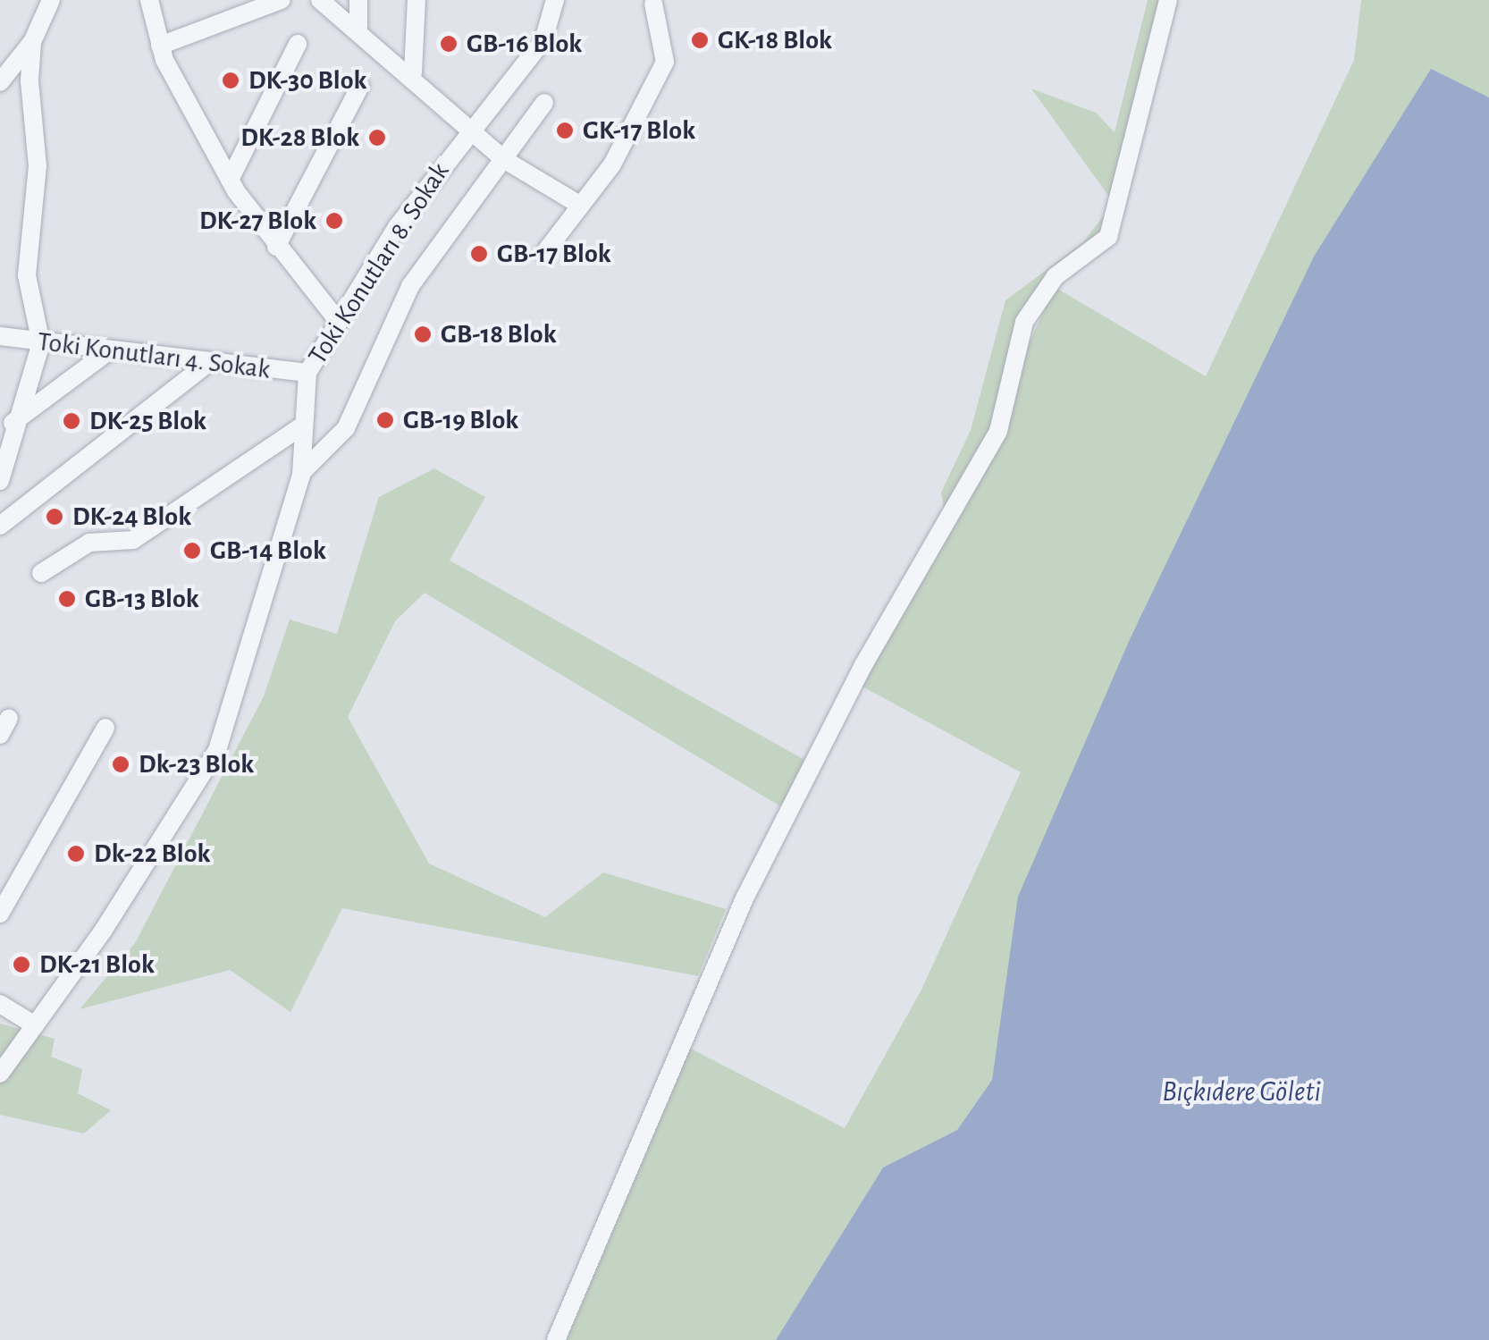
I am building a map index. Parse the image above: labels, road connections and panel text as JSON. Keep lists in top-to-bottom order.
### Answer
{
  "streets": {
    "street": ["Toki Konutları 8. Sokak", "Toki Konutları 4. Sokak"]
  },
  "crossings": [
    ["Toki Konutları 8. Sokak", "Toki Konutları 4. Sokak"]
  ],
  "water": ["Bıçkıdere Göleti"],
  "places": [
    "GK-18 Blok",
    "GB-16 Blok",
    "DK-30 Blok",
    "GK-17 Blok",
    "DK-28 Blok",
    "DK-27 Blok",
    "GB-17 Blok",
    "GB-18 Blok",
    "GB-19 Blok",
    "DK-25 Blok",
    "DK-24 Blok",
    "GB-14 Blok",
    "GB-13 Blok",
    "Dk-23 Blok",
    "Dk-22 Blok",
    "DK-21 Blok"
  ]
}
